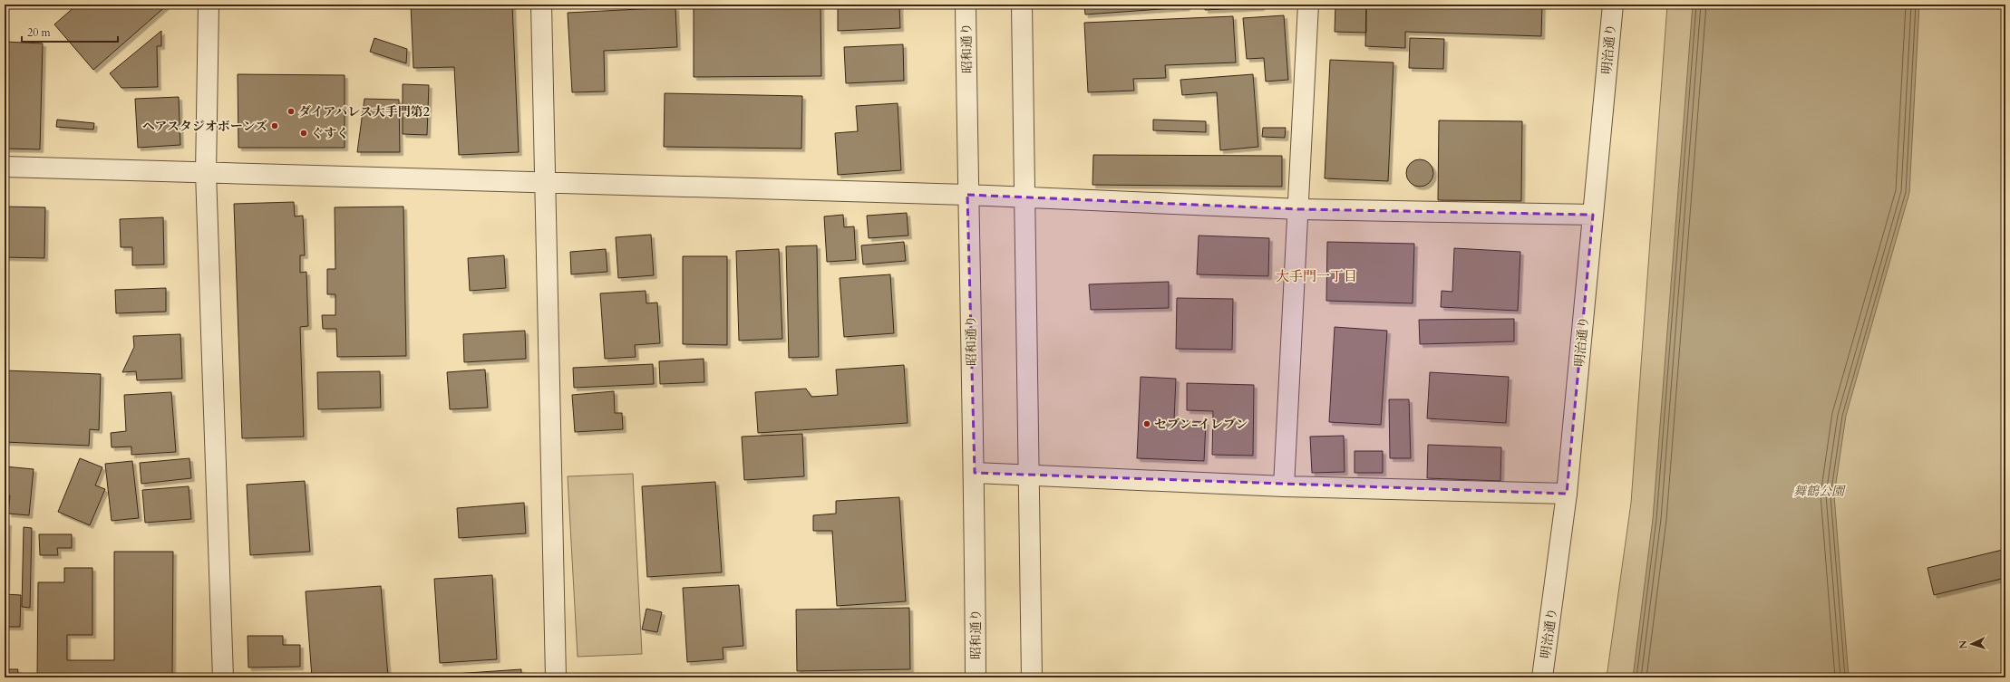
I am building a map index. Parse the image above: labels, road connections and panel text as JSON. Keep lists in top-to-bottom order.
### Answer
{
  "streets": {
    "street": ["昭和通り", "明治通り"]
  },
  "districts": ["大手門一丁目"],
  "parks": ["舞鶴公園"],
  "places": [
    "ダイアパレス大手門第2",
    "ヘアスタジオボーンズ",
    "ぐすく",
    "セブン-イレブン"
  ],
  "scale_bar": "20 m",
  "north": "left"
}
